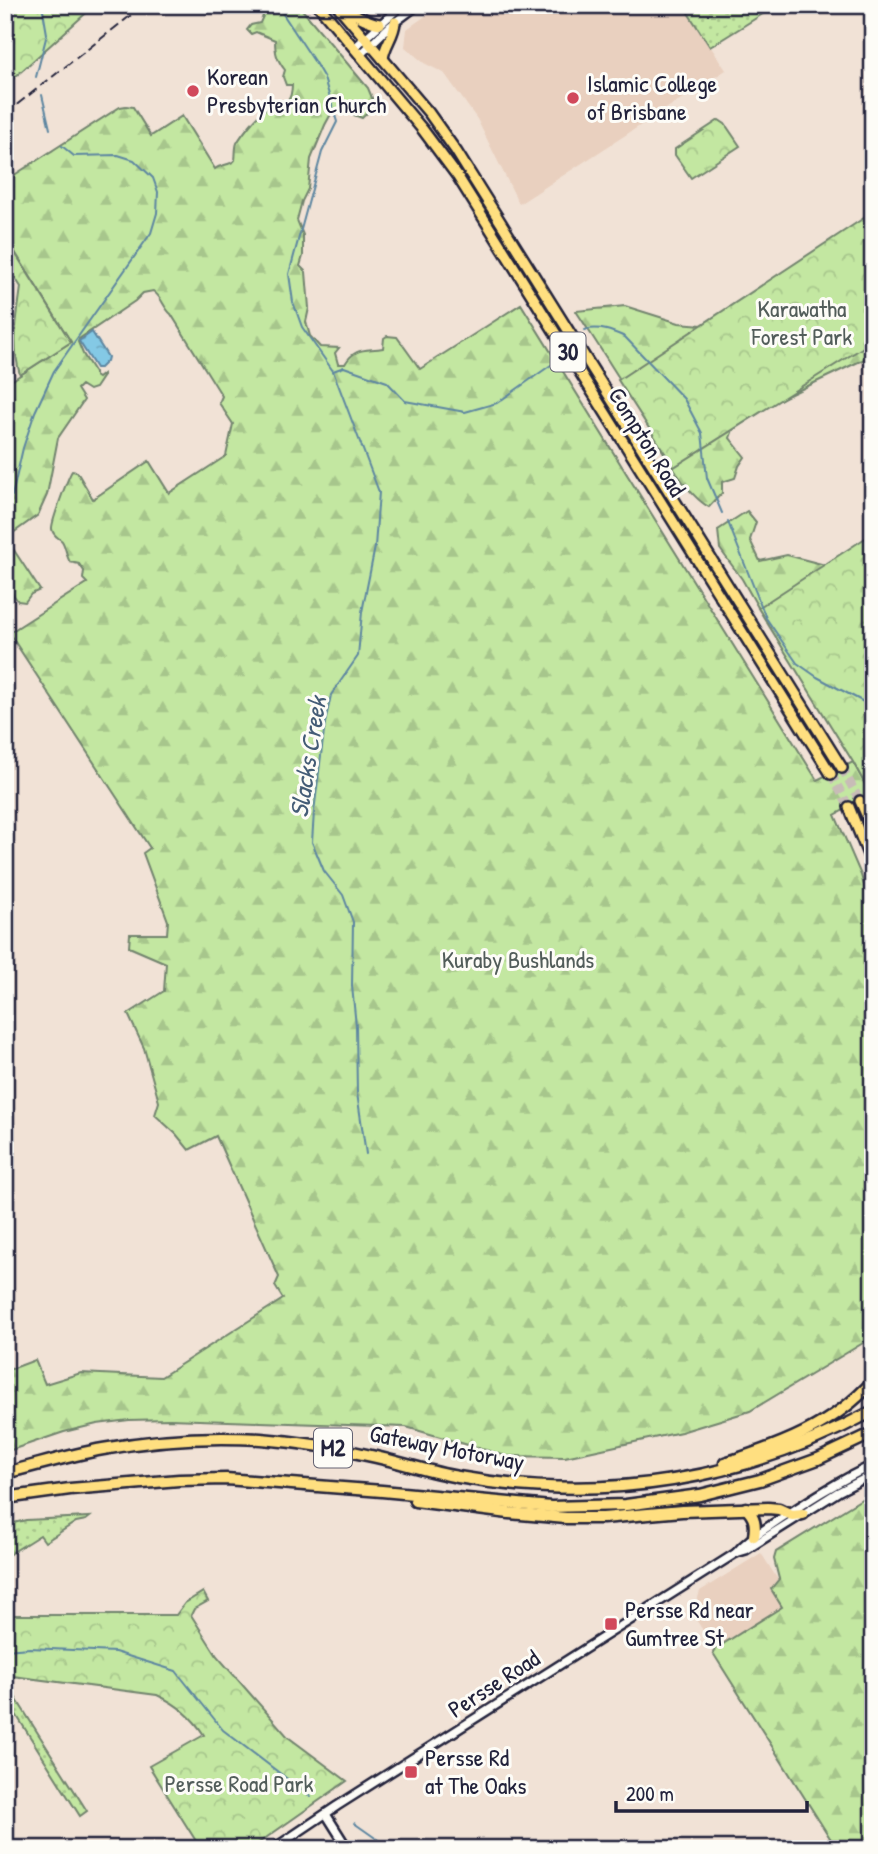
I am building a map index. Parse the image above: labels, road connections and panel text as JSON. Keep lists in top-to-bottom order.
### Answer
{
  "streets": {
    "highway": ["M2", "Gateway Motorway"],
    "main road": ["30", "Compton Road"],
    "street": ["Persse Road"]
  },
  "water": ["Slacks Creek"],
  "parks": ["Karawatha Forest Park", "Kuraby Bushlands", "Persse Road Park"],
  "places": {
    "other": ["Korean Presbyterian Church", "Islamic College of Brisbane"],
    "transit": ["Persse Rd near Gumtree St", "Persse Rd at The Oaks"]
  },
  "scale_bar": "200 m"
}
